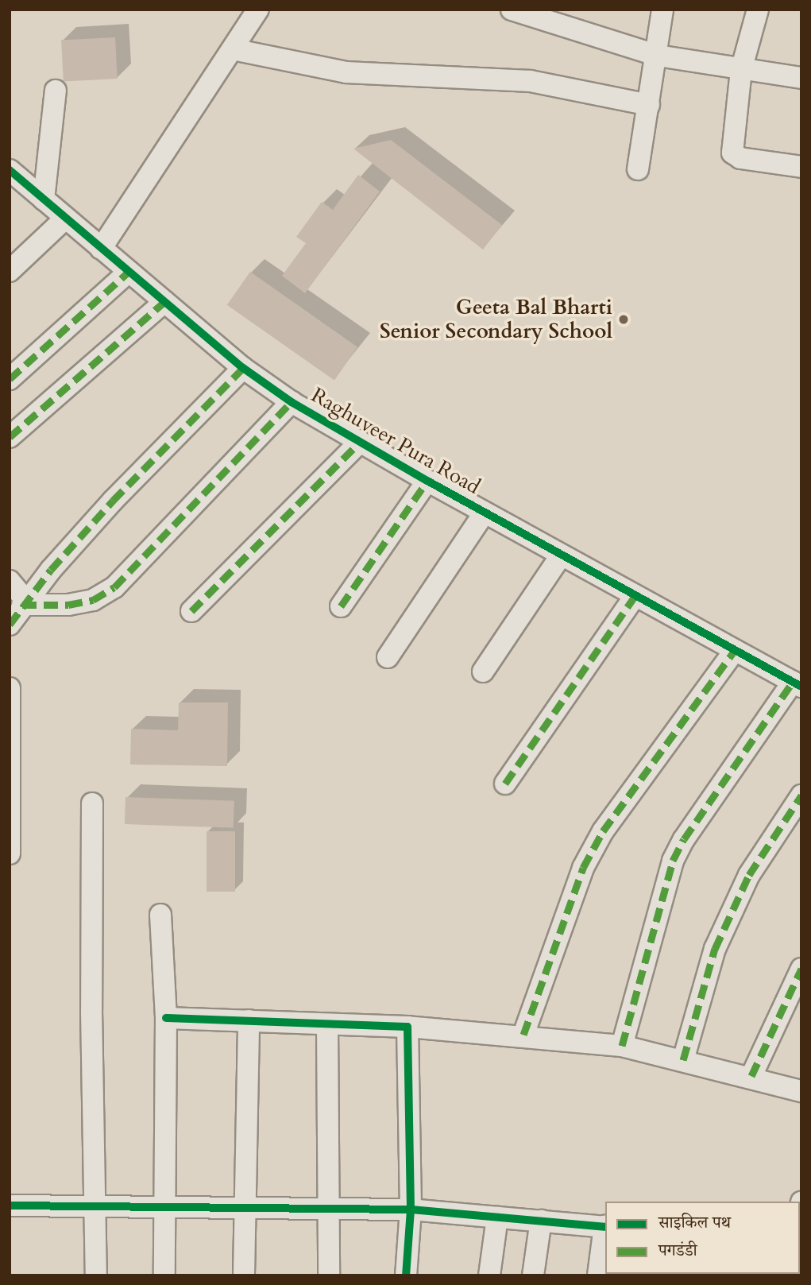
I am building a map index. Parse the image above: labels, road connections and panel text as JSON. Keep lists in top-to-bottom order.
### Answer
{
  "streets": {
    "street": ["Raghuveer Pura Road"]
  },
  "places": ["Geeta Bal Bharti Senior Secondary School"],
  "legend": ["साइकिल पथ", "पगडंडी"]
}
